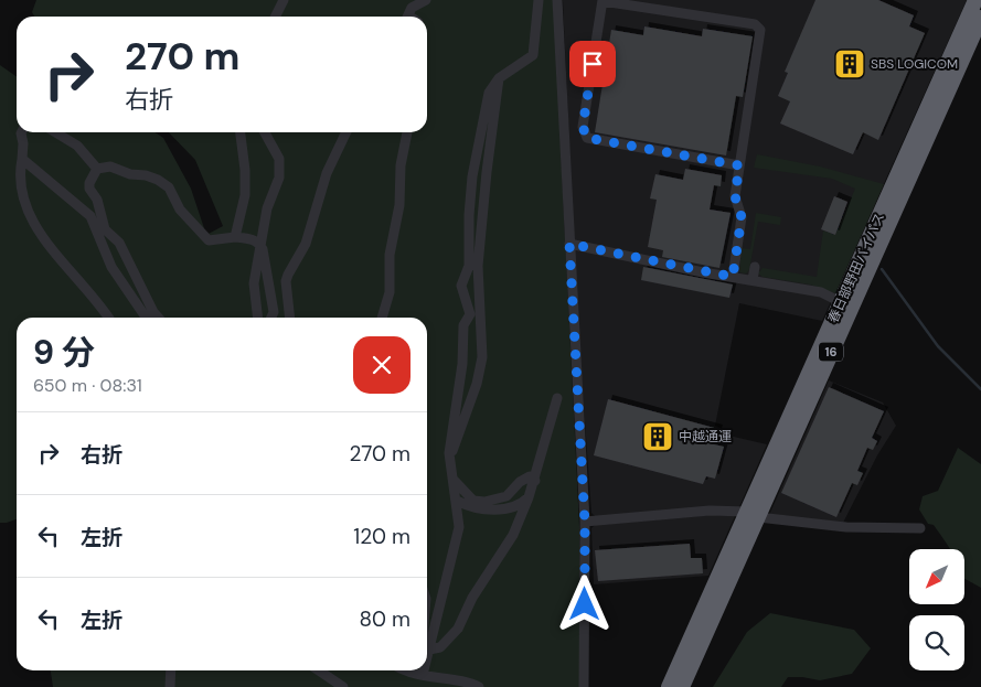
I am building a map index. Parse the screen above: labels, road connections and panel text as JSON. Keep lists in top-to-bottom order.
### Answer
{
  "streets": {
    "highway": ["春日部野田バイパス", "16"]
  },
  "places": {
    "building": ["SBS LOGICOM", "中越通運"]
  },
  "north": "bottom left",
  "page": {
    "turn": ["270 m", "右折"],
    "heading": ["9 分", "650 m · 08:31"],
    "list": [
      {
        "name": "右折",
        "value": "270 m"
      },
      {
        "name": "左折",
        "value": "120 m"
      },
      {
        "name": "左折",
        "value": "80 m"
      }
    ]
  }
}
